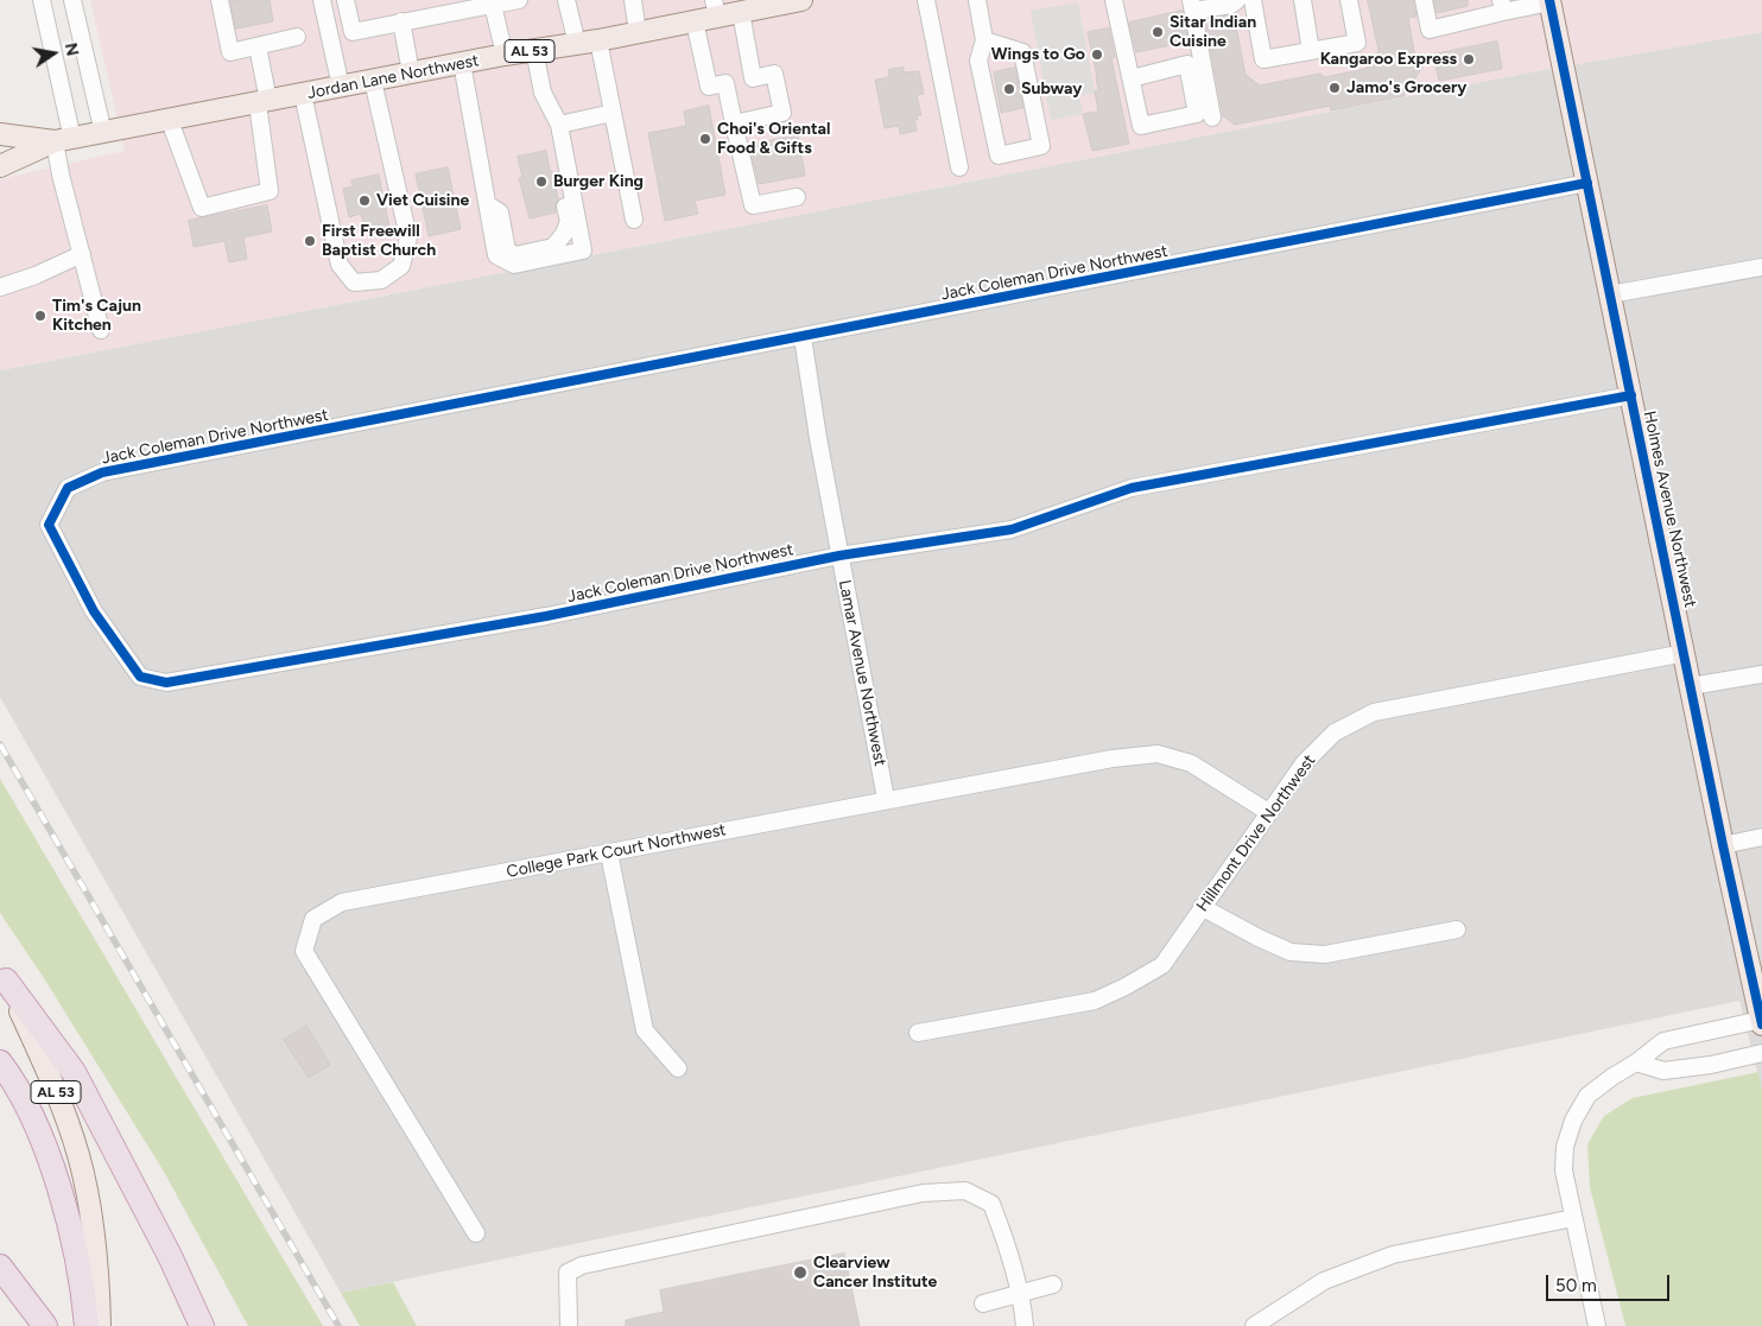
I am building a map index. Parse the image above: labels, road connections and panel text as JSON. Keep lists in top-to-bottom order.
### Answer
{
  "streets": {
    "main road": ["AL 53", "Jordan Lane Northwest", "Holmes Avenue Northwest"],
    "street": [
      "Jack Coleman Drive Northwest",
      "Lamar Avenue Northwest",
      "Hillmont Drive Northwest",
      "College Park Court Northwest"
    ]
  },
  "crossings": [
    ["Jack Coleman Drive Northwest", "Holmes Avenue Northwest"],
    ["Jack Coleman Drive Northwest", "Lamar Avenue Northwest"],
    ["Holmes Avenue Northwest", "Hillmont Drive Northwest"],
    ["Lamar Avenue Northwest", "College Park Court Northwest"],
    ["Hillmont Drive Northwest", "College Park Court Northwest"]
  ],
  "places": [
    "Sitar Indian Cuisine",
    "Wings to Go",
    "Kangaroo Express",
    "Jamo's Grocery",
    "Subway",
    "Choi's Oriental Food & Gifts",
    "Burger King",
    "Viet Cuisine",
    "First Freewill Baptist Church",
    "Tim's Cajun Kitchen",
    "Clearview Cancer Institute"
  ],
  "scale_bar": "50 m",
  "north": "right"
}
